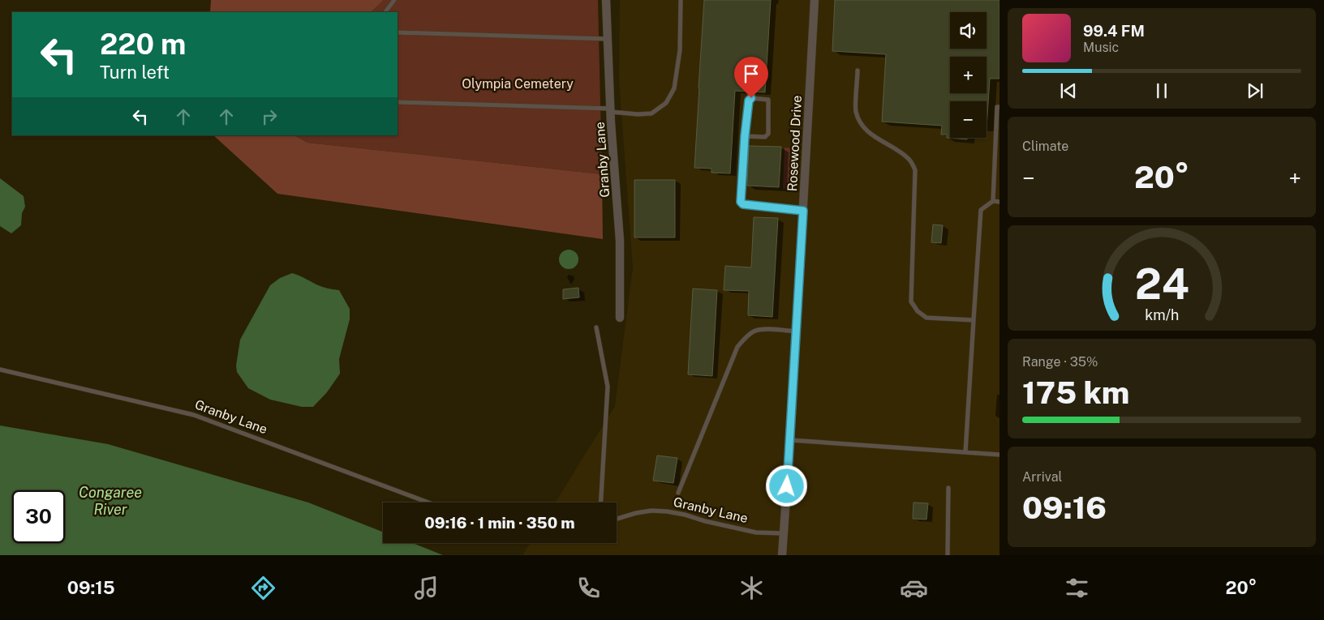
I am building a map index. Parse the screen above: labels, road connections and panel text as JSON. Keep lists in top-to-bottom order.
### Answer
{
  "streets": {
    "street": ["Rosewood Drive", "Granby Lane"]
  },
  "crossings": [
    ["Rosewood Drive", "Granby Lane"]
  ],
  "water": ["Congaree River"],
  "parks": ["Olympia Cemetery"],
  "page": {
    "map_buttons": ["+", "−"],
    "turn": ["220 m", "Turn left"],
    "song": ["99.4 FM", "Music"],
    "tile": [
      "Climate",
      ["Range · 35%", "175 km"],
      ["Arrival", "09:16"]
    ],
    "heat": ["−", "20°", "+"],
    "limit": "30",
    "trip": "09:16 · 1 min · 350 m",
    "tabs": ["09:15", "20°"],
    "gauge": ["24", "km/h"]
  }
}
